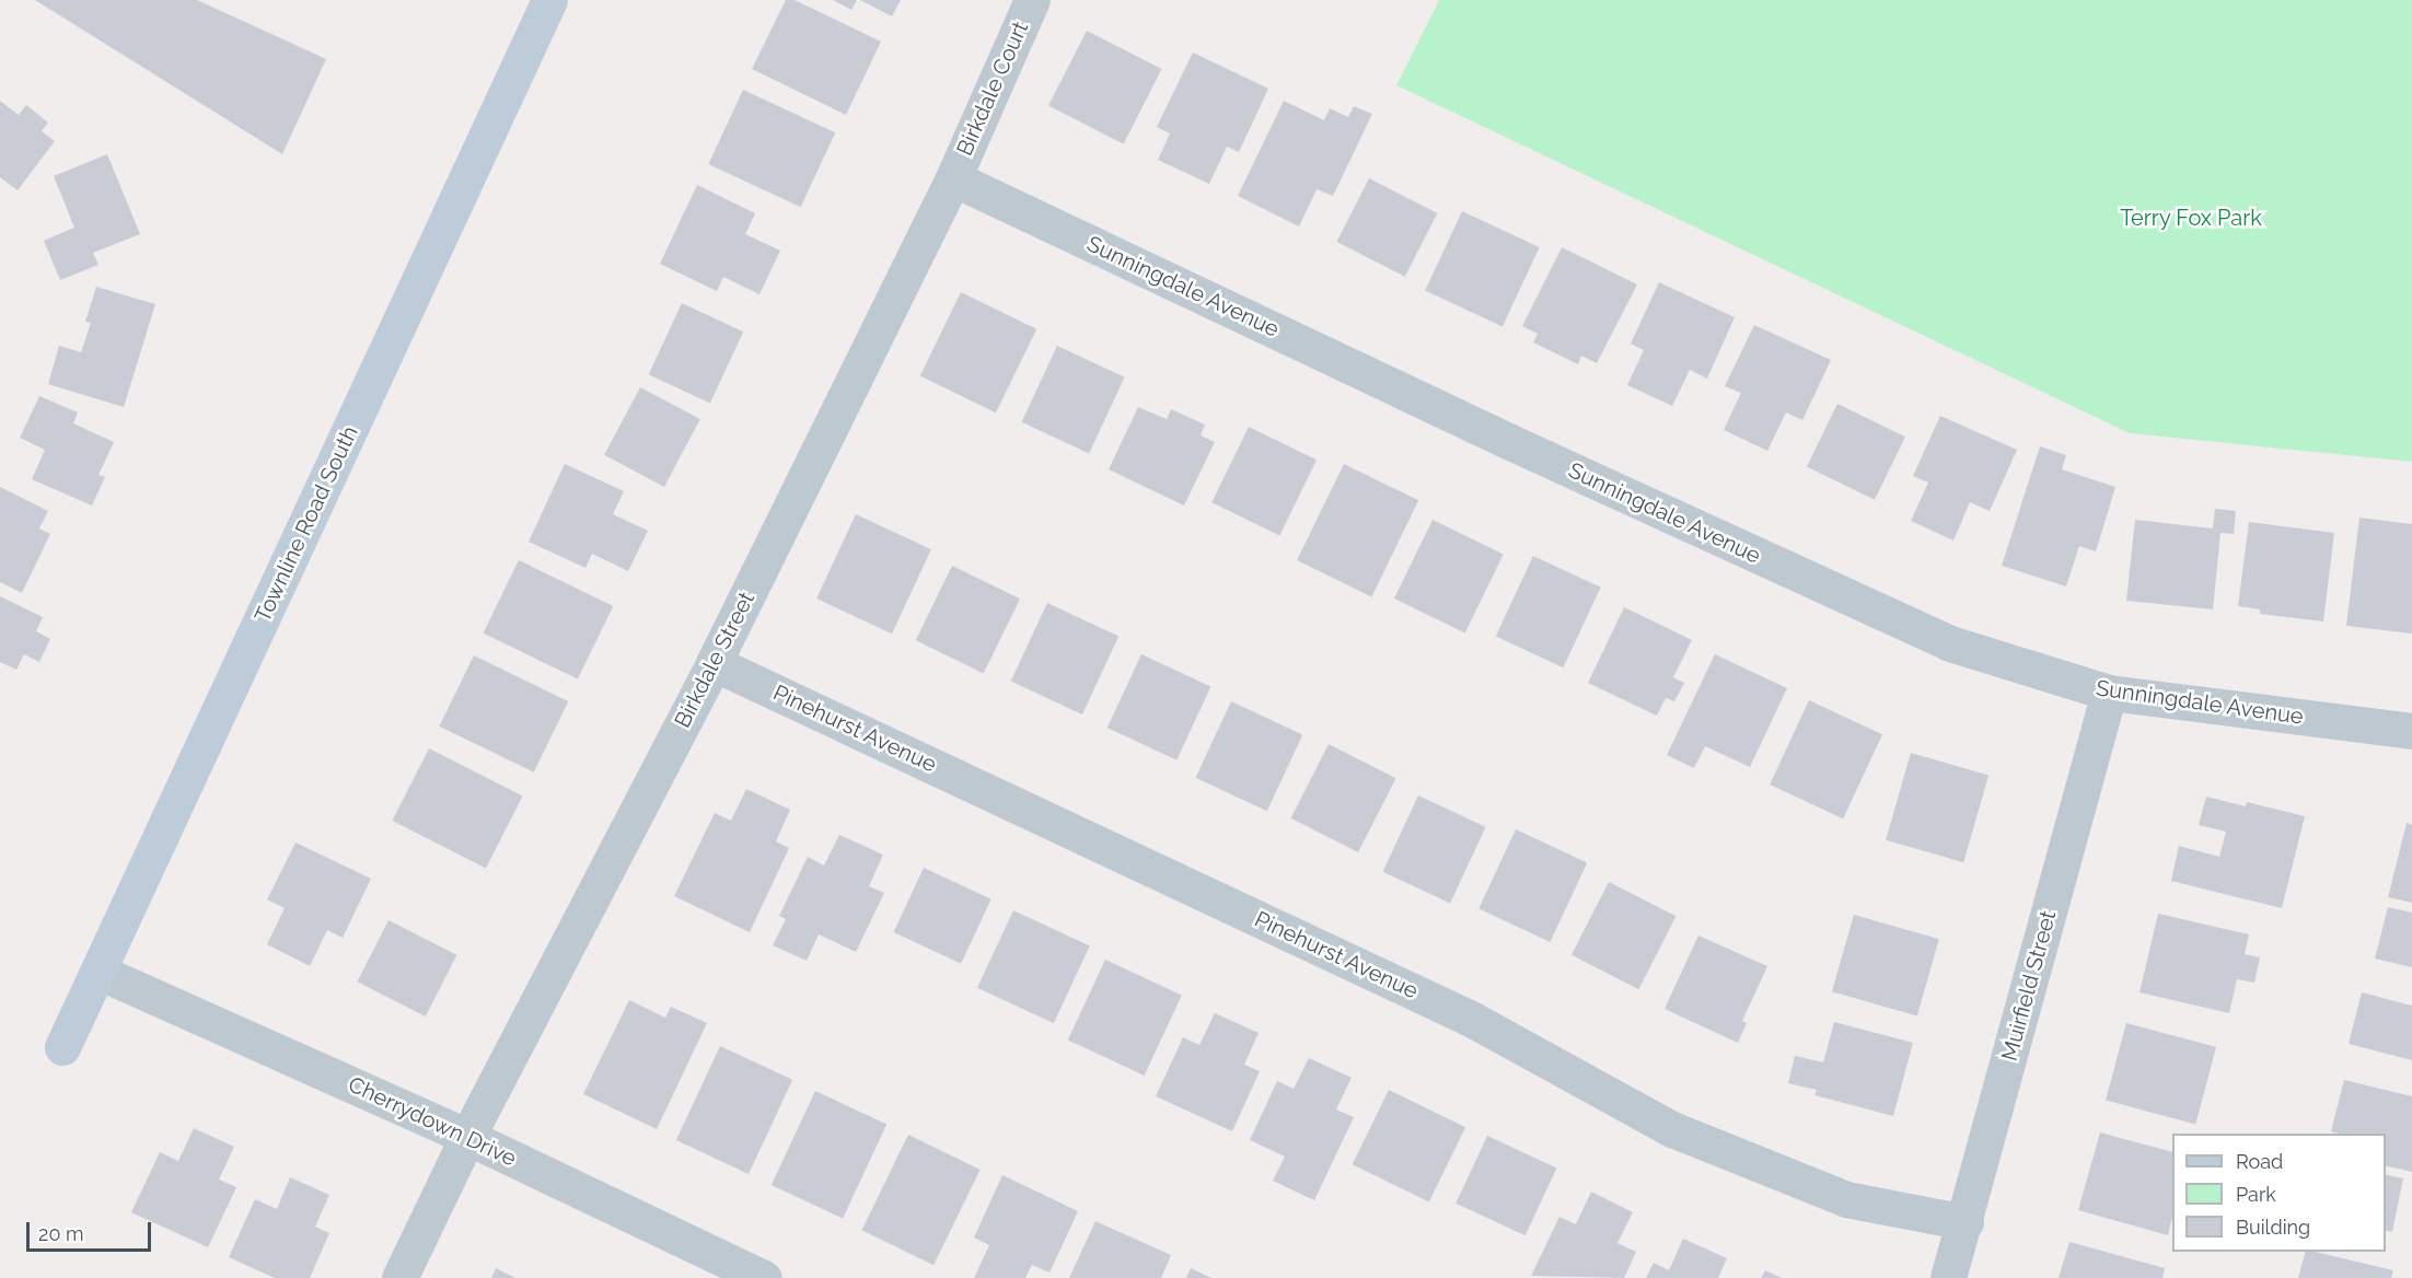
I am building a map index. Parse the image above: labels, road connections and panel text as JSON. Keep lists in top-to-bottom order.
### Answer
{
  "streets": {
    "street": [
      "Birkdale Court",
      "Sunningdale Avenue",
      "Townline Road South",
      "Birkdale Street",
      "Pinehurst Avenue",
      "Muirfield Street",
      "Cherrydown Drive"
    ]
  },
  "crossings": [
    ["Birkdale Court", "Sunningdale Avenue"],
    ["Birkdale Court", "Birkdale Street"],
    ["Sunningdale Avenue", "Birkdale Street"],
    ["Sunningdale Avenue", "Muirfield Street"],
    ["Townline Road South", "Cherrydown Drive"],
    ["Birkdale Street", "Pinehurst Avenue"],
    ["Birkdale Street", "Cherrydown Drive"],
    ["Pinehurst Avenue", "Muirfield Street"]
  ],
  "parks": ["Terry Fox Park"],
  "legend": ["Road", "Park", "Building"],
  "scale_bar": "20 m"
}
